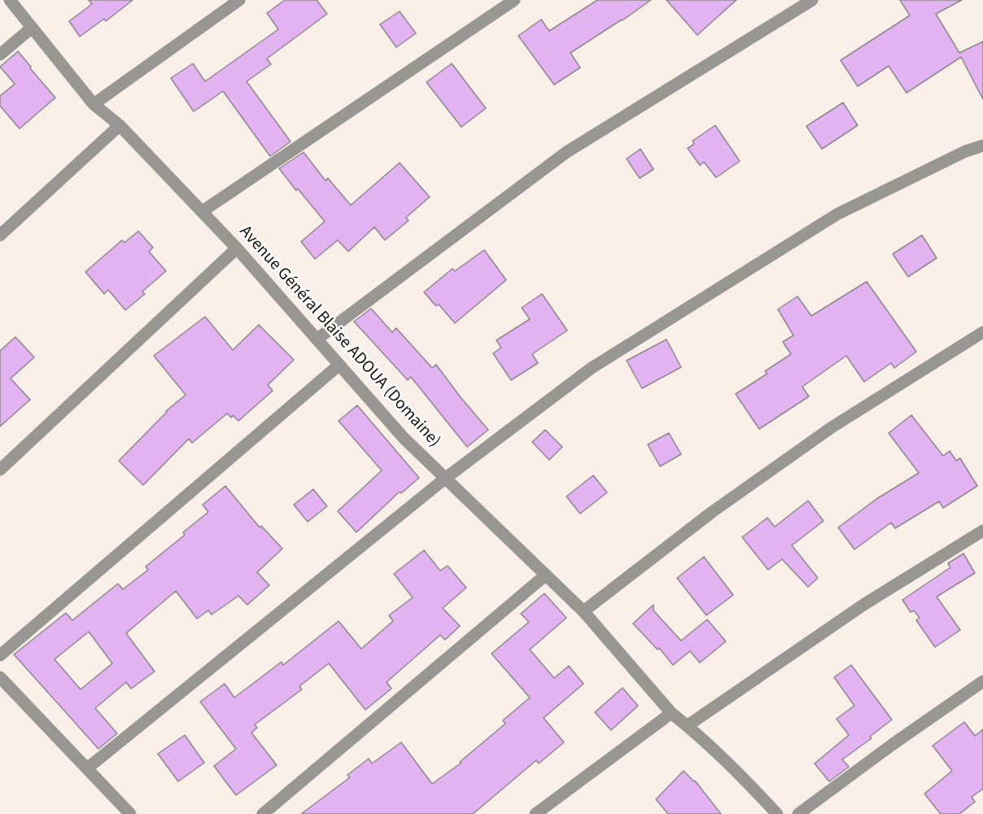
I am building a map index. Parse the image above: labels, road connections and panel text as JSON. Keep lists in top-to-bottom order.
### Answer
{
  "streets": {
    "street": ["Avenue Général Blaise ADOUA (Domaine)"]
  }
}
